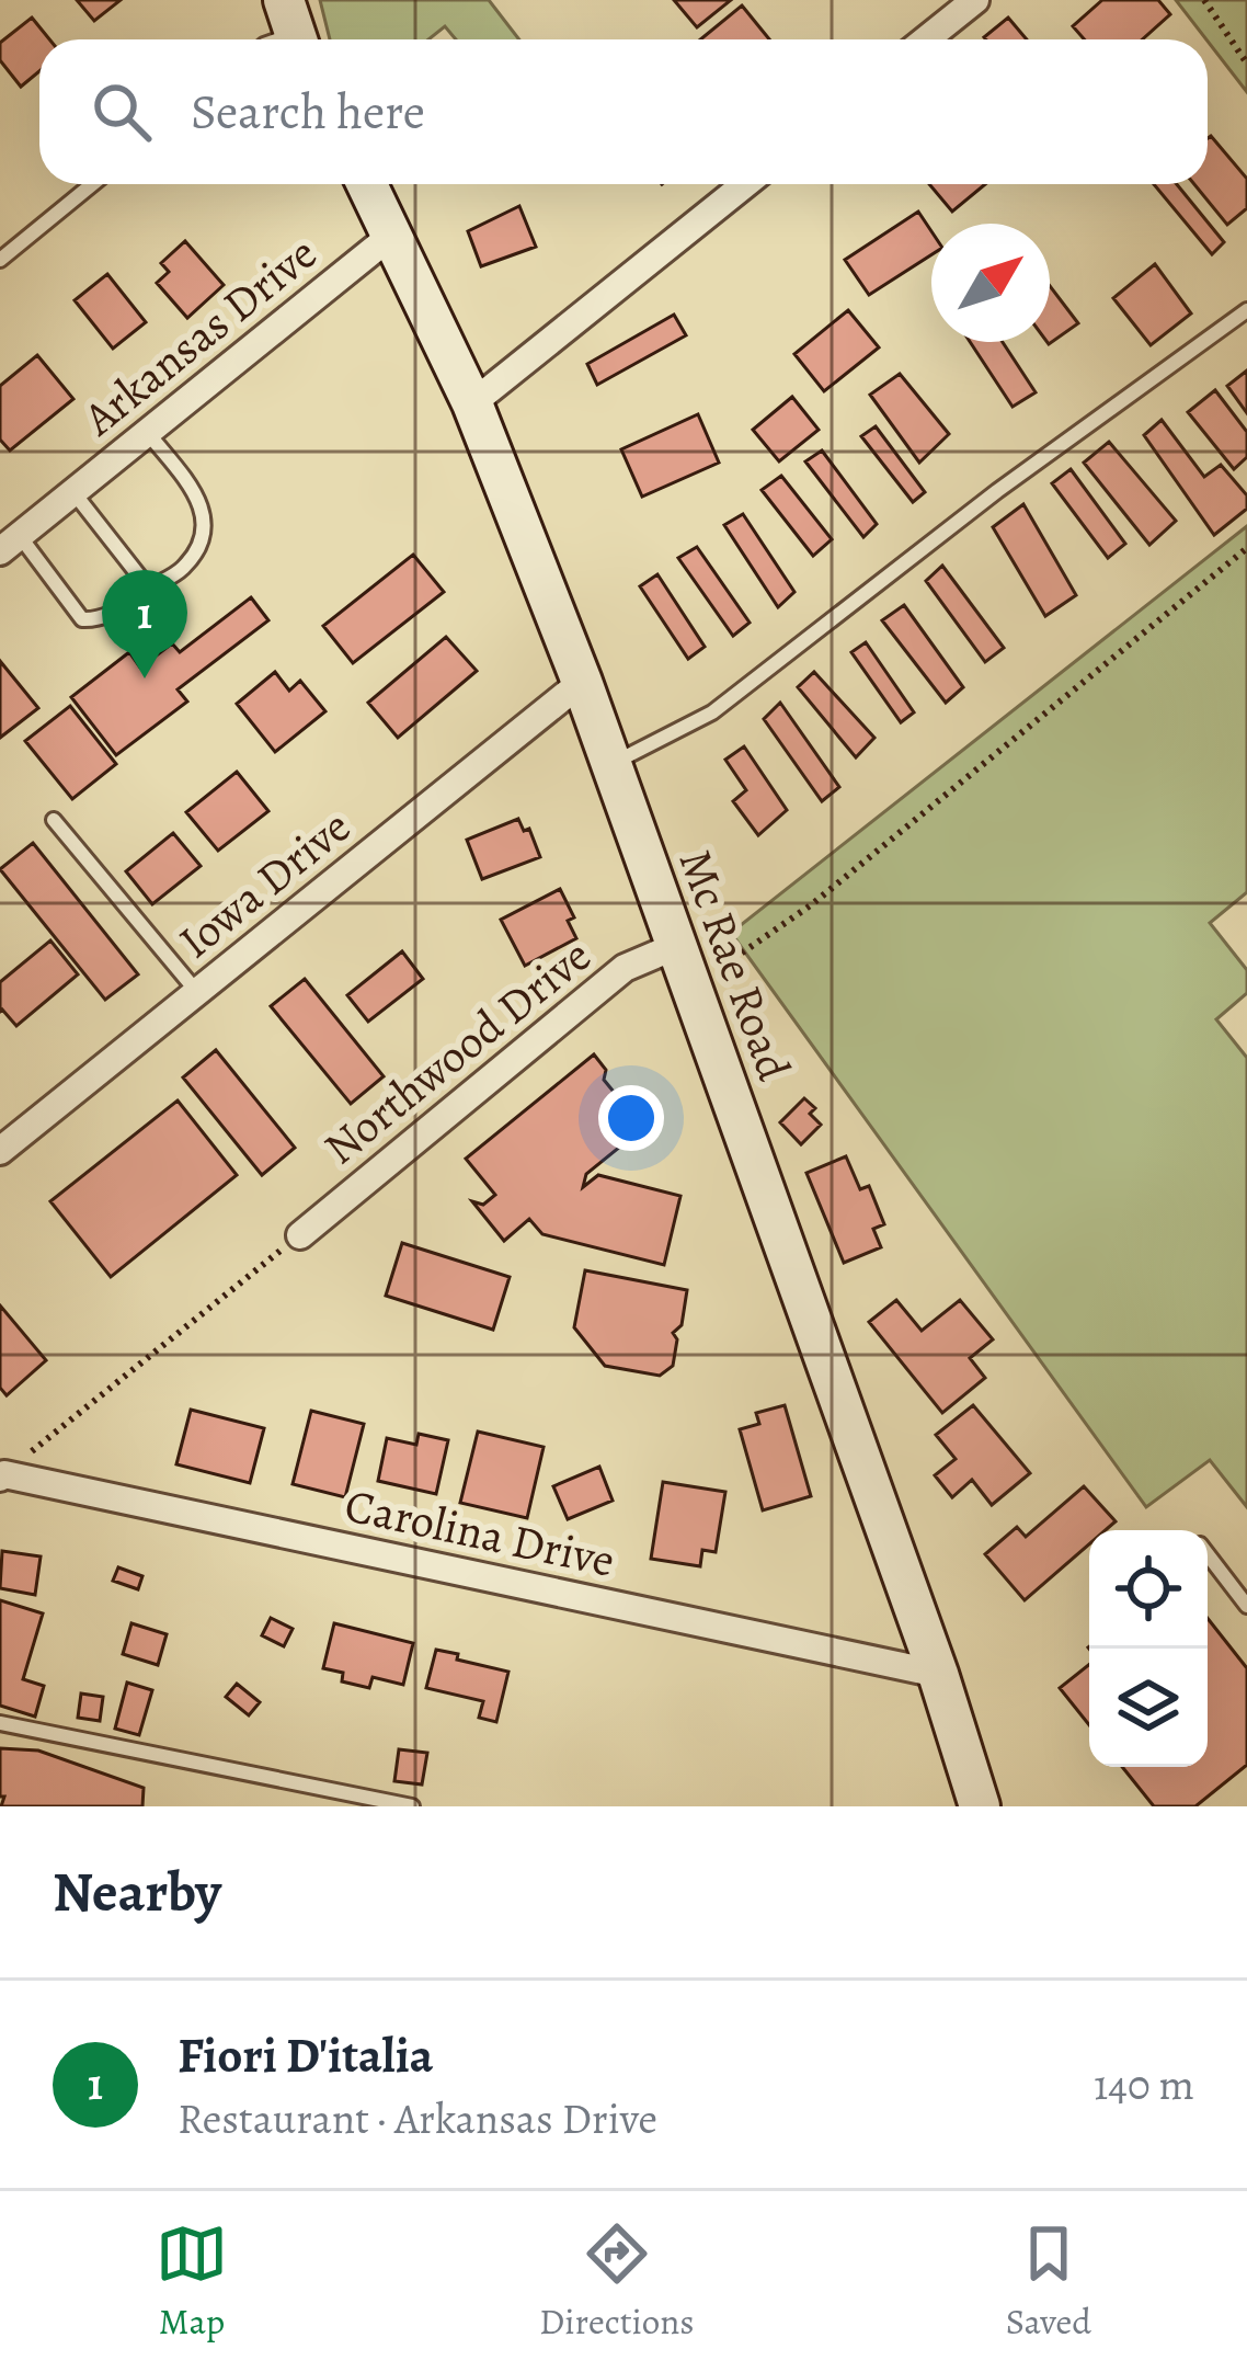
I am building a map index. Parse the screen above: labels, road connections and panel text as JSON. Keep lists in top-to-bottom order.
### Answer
{
  "streets": {
    "street": [
      "Arkansas Drive",
      "Iowa Drive",
      "Mc Rae Road",
      "Northwood Drive",
      "Carolina Drive"
    ]
  },
  "crossings": [
    ["Arkansas Drive", "Mc Rae Road"],
    ["Iowa Drive", "Mc Rae Road"],
    ["Mc Rae Road", "Northwood Drive"],
    ["Mc Rae Road", "Carolina Drive"]
  ],
  "north": "top right",
  "page": {
    "search": "Search here",
    "pins": "1",
    "heading": "Nearby",
    "list": [
      {
        "mark": "1",
        "name": "Fiori D'italia",
        "note": "Restaurant · Arkansas Drive",
        "value": "140 m"
      }
    ],
    "nav": ["Map", "Directions", "Saved"]
  }
}
